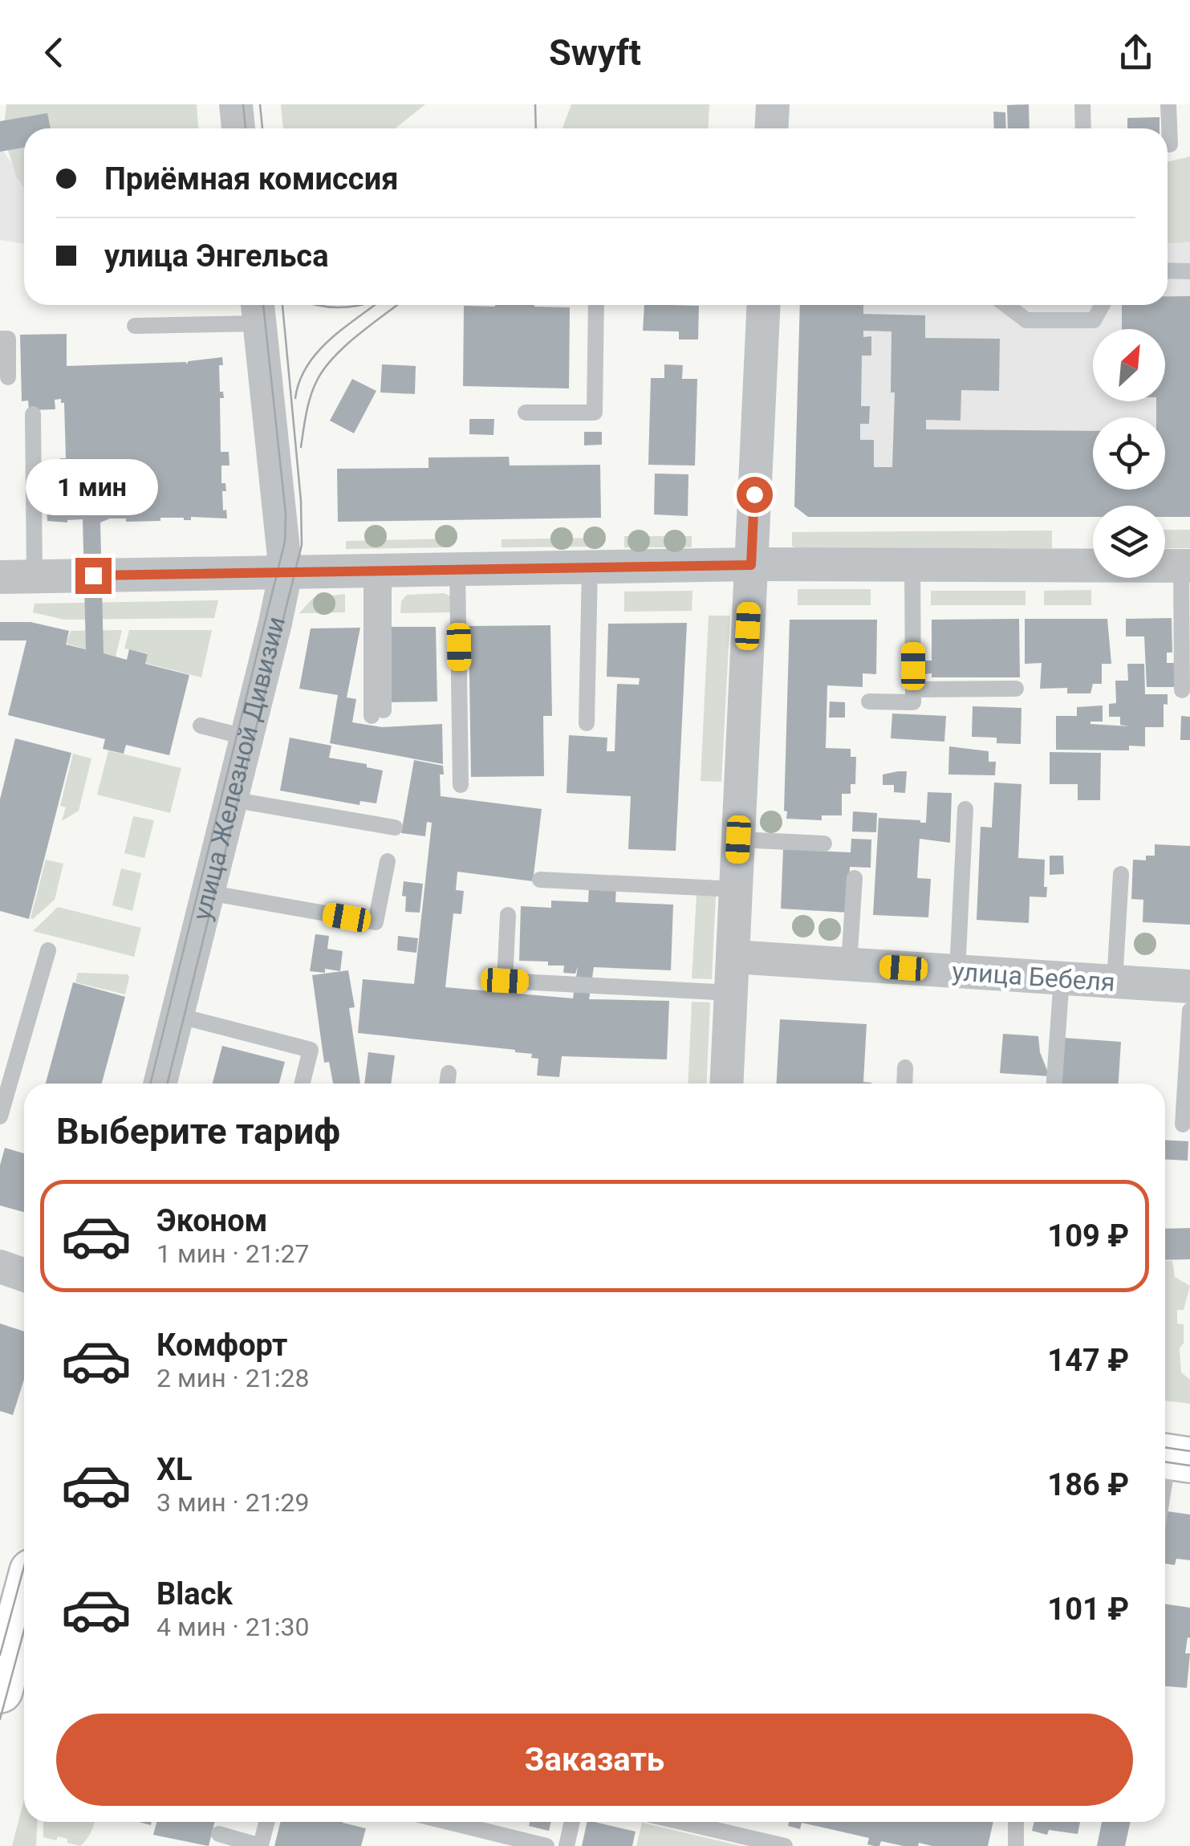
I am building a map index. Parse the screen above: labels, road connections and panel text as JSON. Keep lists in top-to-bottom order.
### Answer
{
  "streets": {
    "street": ["улица Железной Дивизии", "улица Бебеля"]
  },
  "north": "top right",
  "page": {
    "header": "Swyft",
    "banner": ["Приёмная комиссия", "улица Энгельса"],
    "bubble": "1 мин",
    "heading": "Выберите тариф",
    "list": [
      {
        "name": "Эконом",
        "note": "1 мин · 21:27",
        "value": "109 ₽"
      },
      {
        "name": "Комфорт",
        "note": "2 мин · 21:28",
        "value": "147 ₽"
      },
      {
        "name": "XL",
        "note": "3 мин · 21:29",
        "value": "186 ₽"
      },
      {
        "name": "Black",
        "note": "4 мин · 21:30",
        "value": "101 ₽"
      }
    ],
    "buttons": "Заказать"
  }
}
